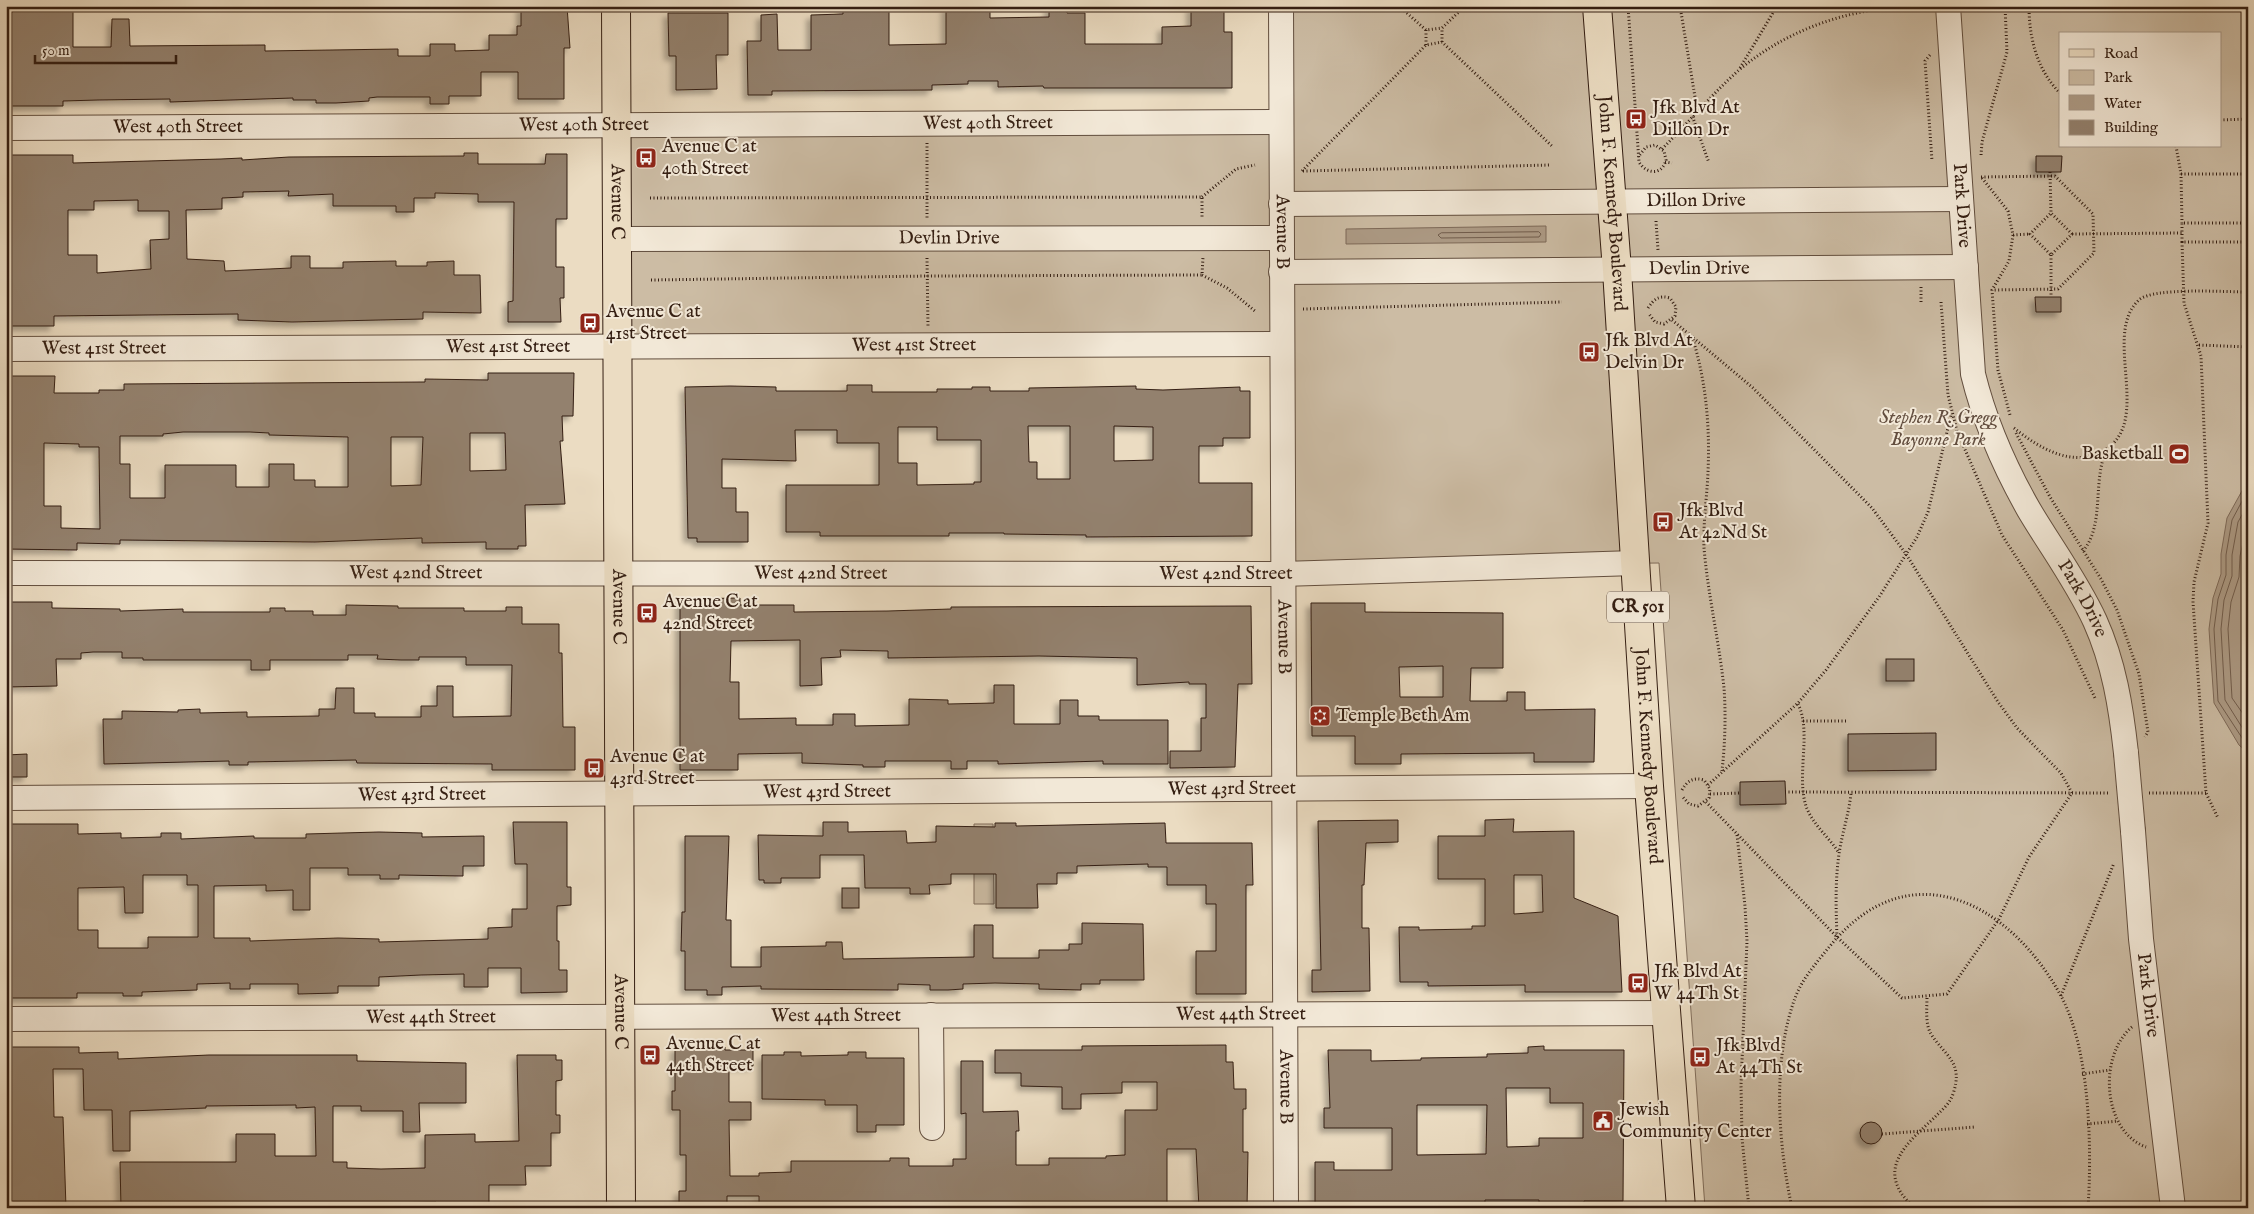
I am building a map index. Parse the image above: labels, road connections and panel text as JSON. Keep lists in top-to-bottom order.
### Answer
{
  "streets": {
    "main road": ["Avenue C", "John F. Kennedy Boulevard", "CR 501"],
    "street": [
      "West 40th Street",
      "Dillon Drive",
      "Park Drive",
      "Avenue B",
      "Devlin Drive",
      "West 41st Street",
      "West 42nd Street",
      "West 43rd Street",
      "West 44th Street"
    ]
  },
  "crossings": [
    ["West 40th Street", "Avenue C"],
    ["West 40th Street", "Avenue B"],
    ["Dillon Drive", "John F. Kennedy Boulevard"],
    ["Dillon Drive", "Park Drive"],
    ["Dillon Drive", "Avenue B"],
    ["Avenue C", "Devlin Drive"],
    ["Avenue C", "West 41st Street"],
    ["Avenue C", "West 42nd Street"],
    ["Avenue C", "West 43rd Street"],
    ["Avenue C", "West 44th Street"],
    ["John F. Kennedy Boulevard", "Devlin Drive"],
    ["John F. Kennedy Boulevard", "West 42nd Street"],
    ["John F. Kennedy Boulevard", "West 43rd Street"],
    ["John F. Kennedy Boulevard", "West 44th Street"],
    ["Park Drive", "Devlin Drive"],
    ["Avenue B", "Devlin Drive"],
    ["Avenue B", "West 41st Street"],
    ["Avenue B", "West 42nd Street"],
    ["Avenue B", "West 43rd Street"],
    ["Avenue B", "West 44th Street"]
  ],
  "parks": ["Stephen R. Gregg Bayonne Park"],
  "places": {
    "bus stop": [
      "Jfk Blvd At Dillon Dr",
      "Avenue C at 40th Street",
      "Avenue C at 41st Street",
      "Jfk Blvd At Delvin Dr",
      "Jfk Blvd At 42Nd St",
      "Avenue C at 42nd Street",
      "Avenue C at 43rd Street",
      "Jfk Blvd At W 44Th St",
      "Avenue C at 44th Street",
      "Jfk Blvd At 44Th St"
    ],
    "sports": ["Basketball"],
    "synagogue": ["Temple Beth Am"],
    "public building": ["Jewish Community Center"]
  },
  "legend": [
    "Road",
    "Park",
    "Water",
    "Building"
  ],
  "scale_bar": "50 m"
}
